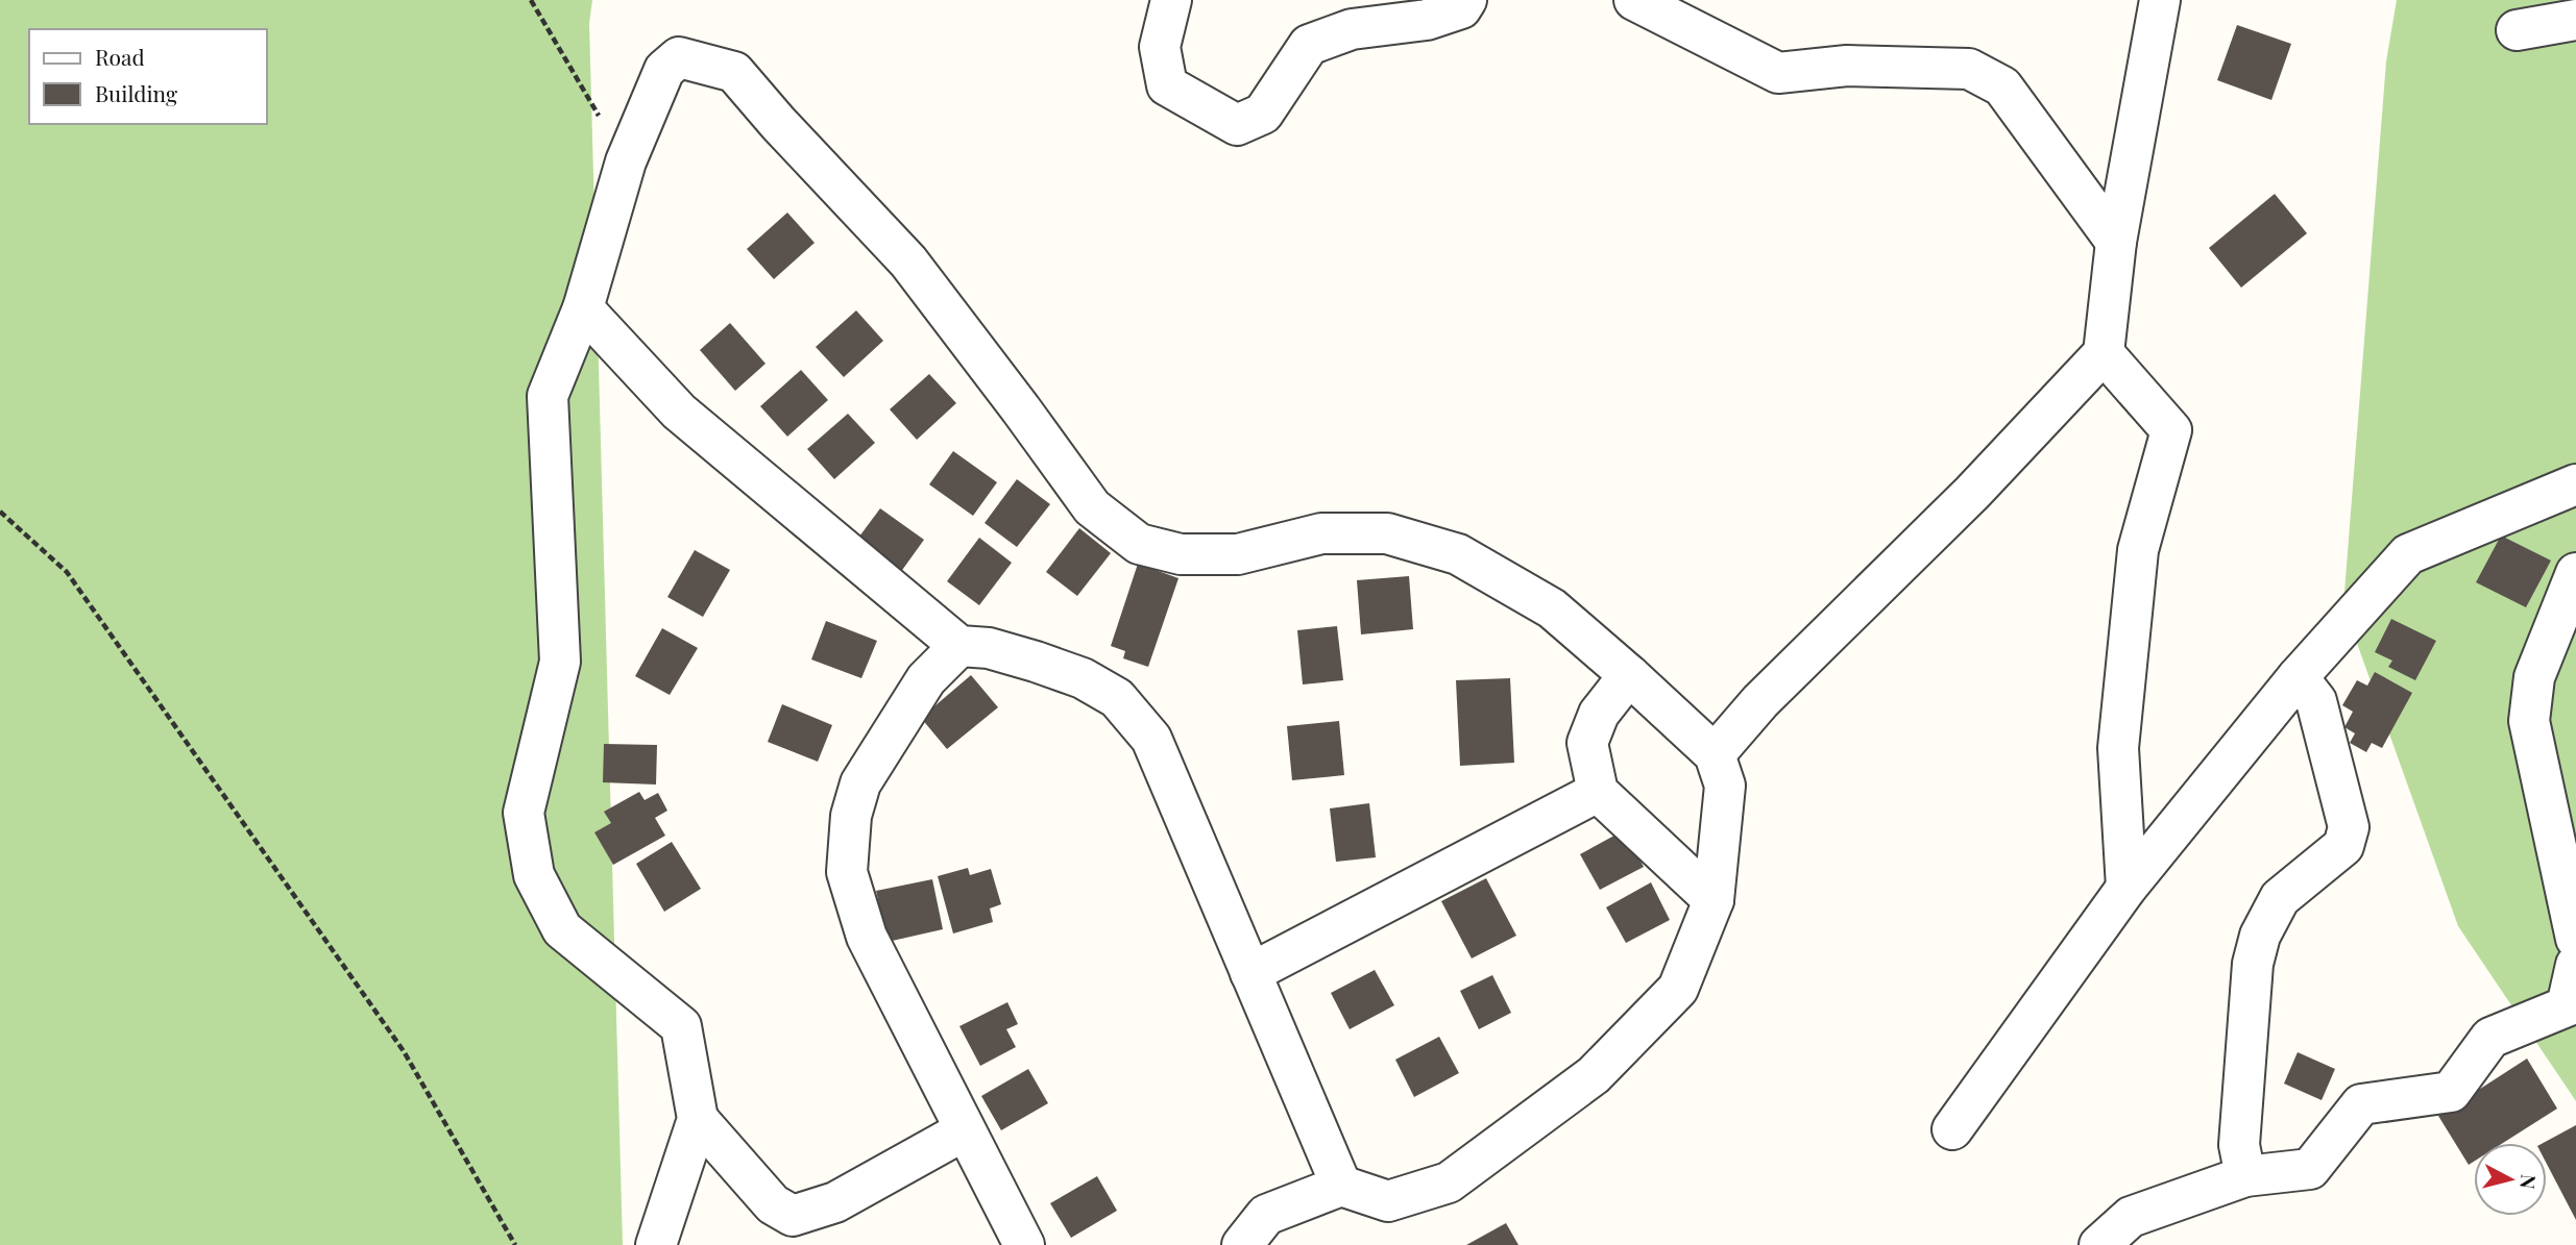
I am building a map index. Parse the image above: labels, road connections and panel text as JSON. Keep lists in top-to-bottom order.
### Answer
{
  "legend": ["Road", "Building"],
  "north": "right"
}
